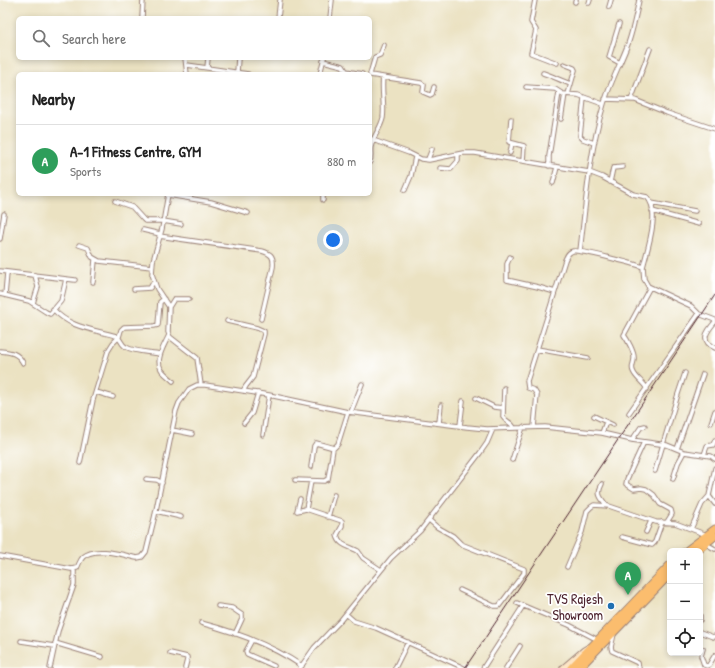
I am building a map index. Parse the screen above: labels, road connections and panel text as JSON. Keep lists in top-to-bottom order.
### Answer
{
  "places": ["TVS Rajesh Showroom"],
  "page": {
    "search": "Search here",
    "heading": "Nearby",
    "list": [
      {
        "mark": "A",
        "name": "A-1 Fitness Centre, GYM",
        "note": "Sports",
        "value": "880 m"
      }
    ],
    "map_buttons": ["+", "−"],
    "pins": "A"
  }
}
